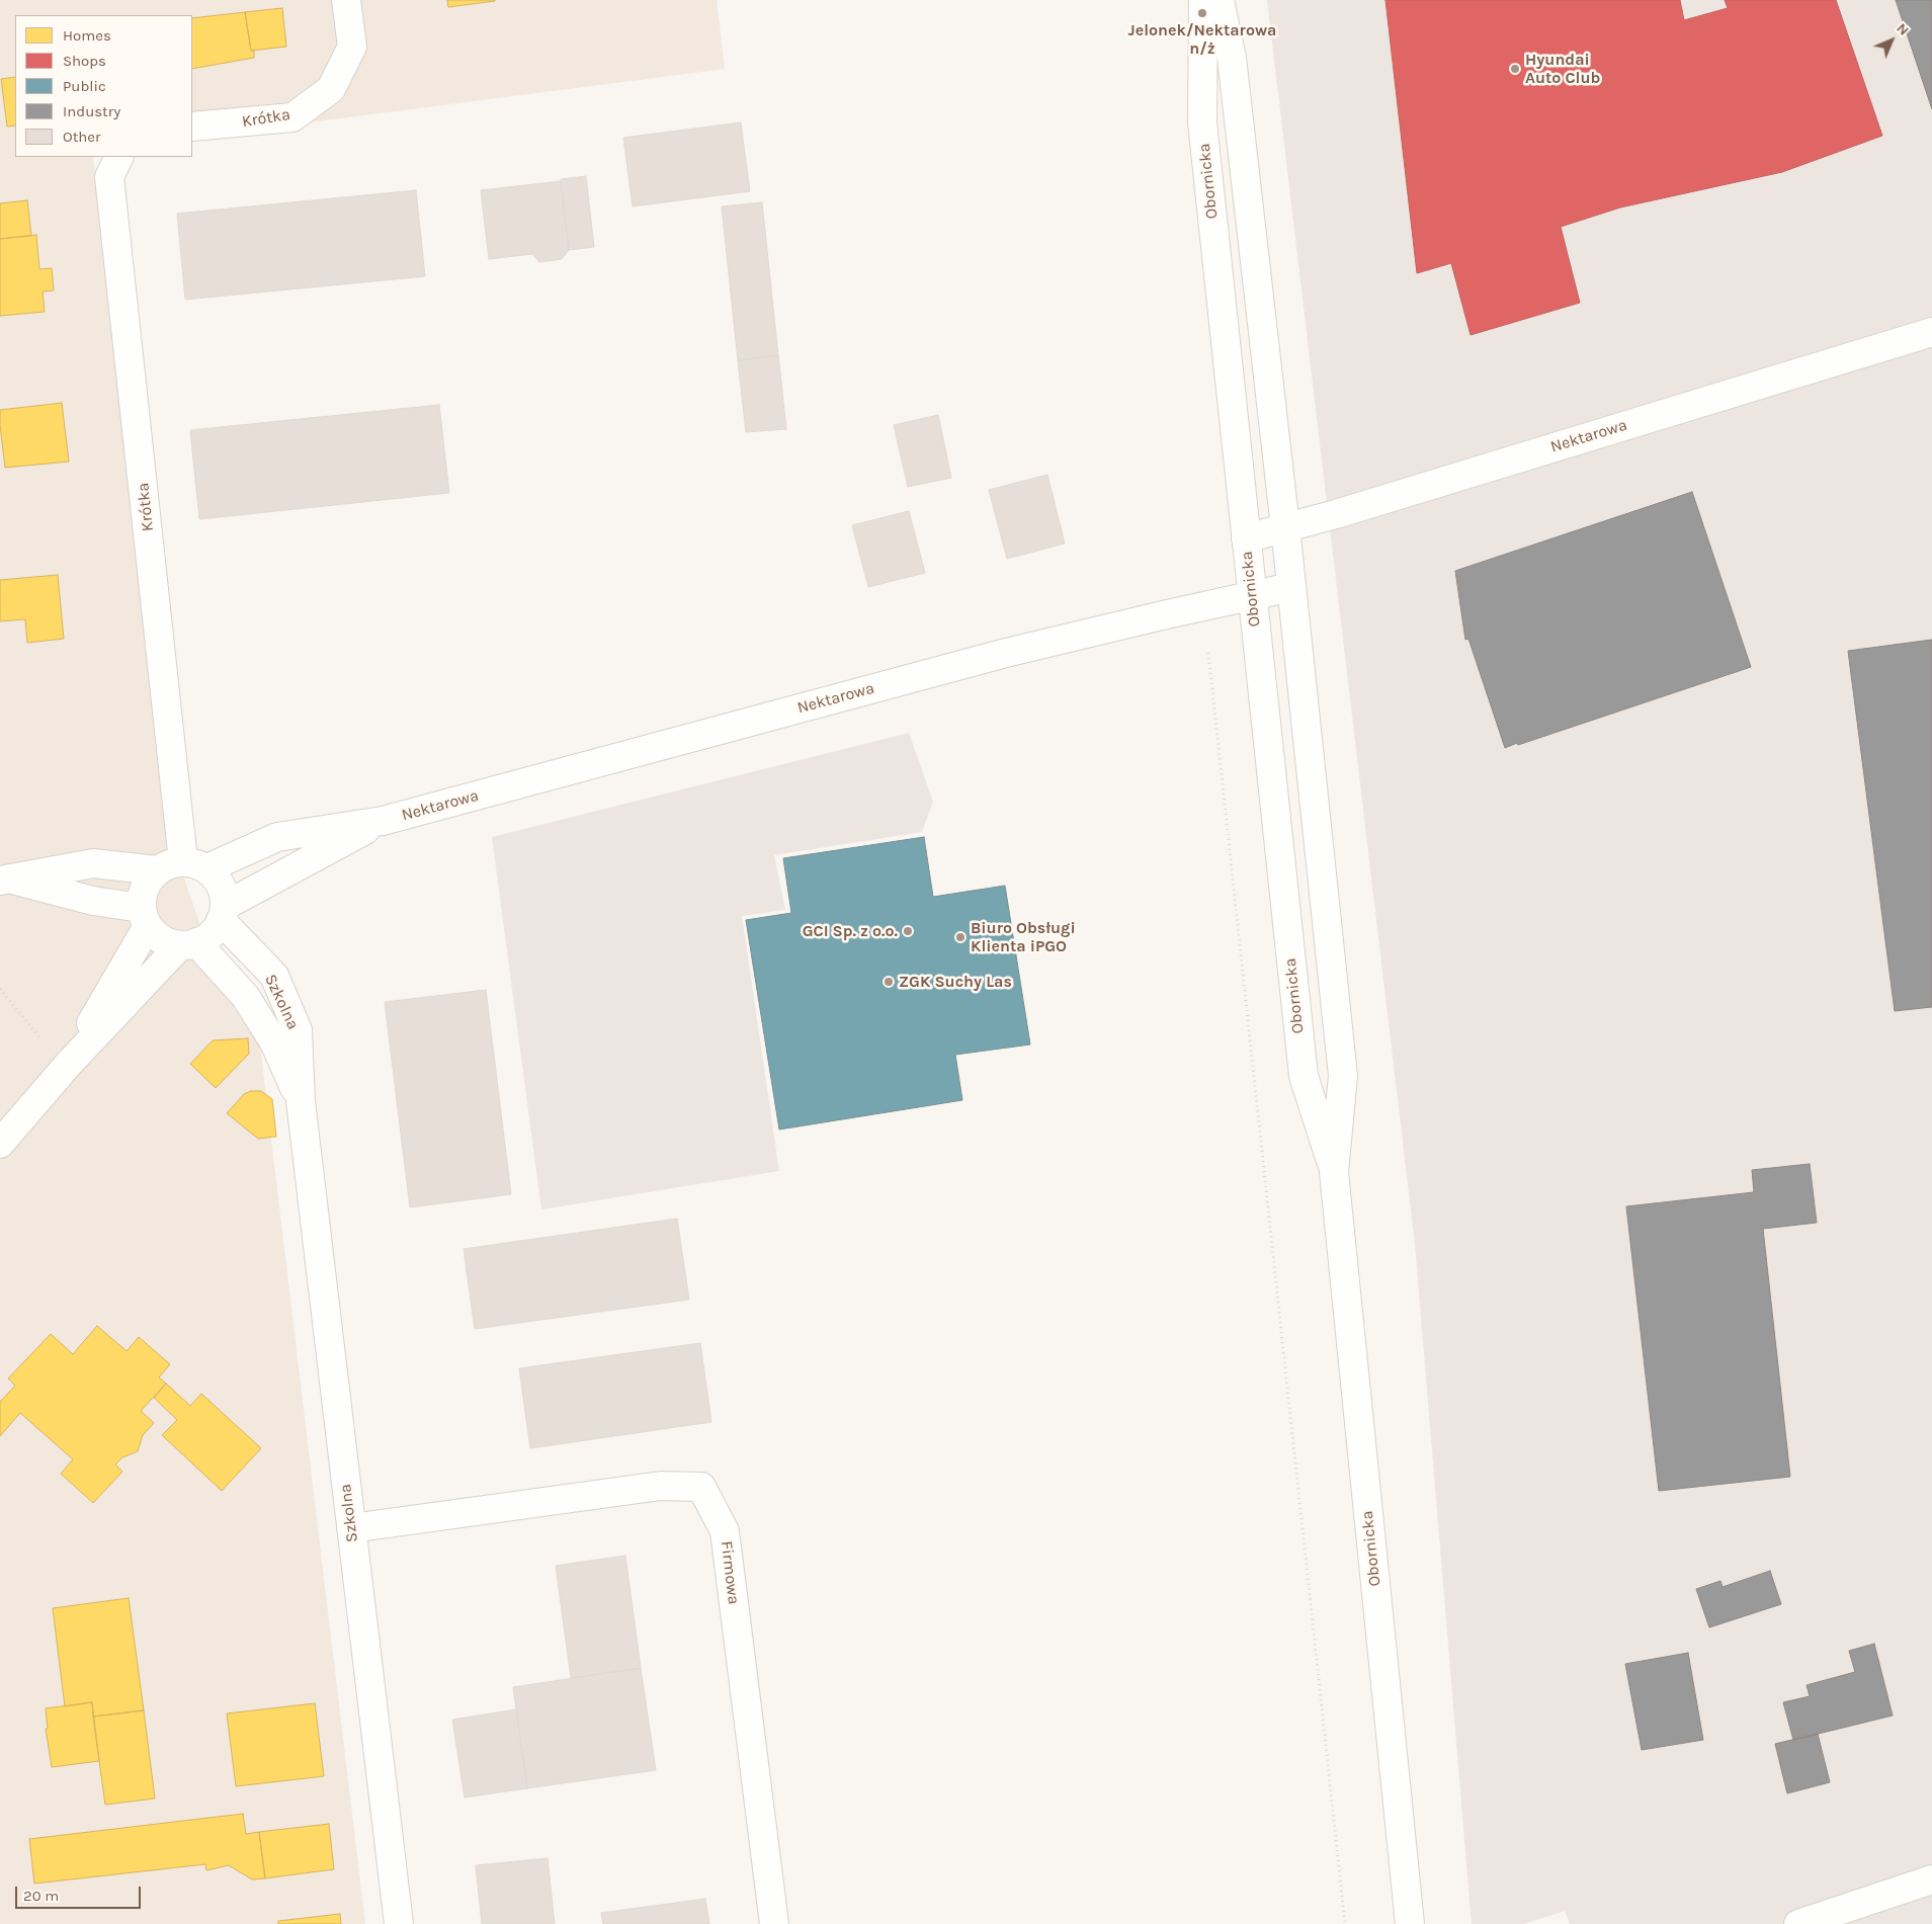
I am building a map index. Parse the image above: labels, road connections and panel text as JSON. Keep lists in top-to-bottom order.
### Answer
{
  "streets": {
    "street": [
      "Krótka",
      "Obornicka",
      "Nektarowa",
      "Szkolna",
      "Firmowa"
    ]
  },
  "crossings": [
    ["Krótka", "Nektarowa"],
    ["Krótka", "Szkolna"],
    ["Obornicka", "Nektarowa"],
    ["Nektarowa", "Szkolna"],
    ["Szkolna", "Firmowa"]
  ],
  "places": [
    "Jelonek/Nektarowa n/ż",
    "Hyundai Auto Club",
    "GCI Sp. z o.o.",
    "Biuro Obsługi Klienta iPGO",
    "ZGK Suchy Las"
  ],
  "legend": [
    "Homes",
    "Shops",
    "Public",
    "Industry",
    "Other"
  ],
  "scale_bar": "20 m",
  "north": "top right"
}
